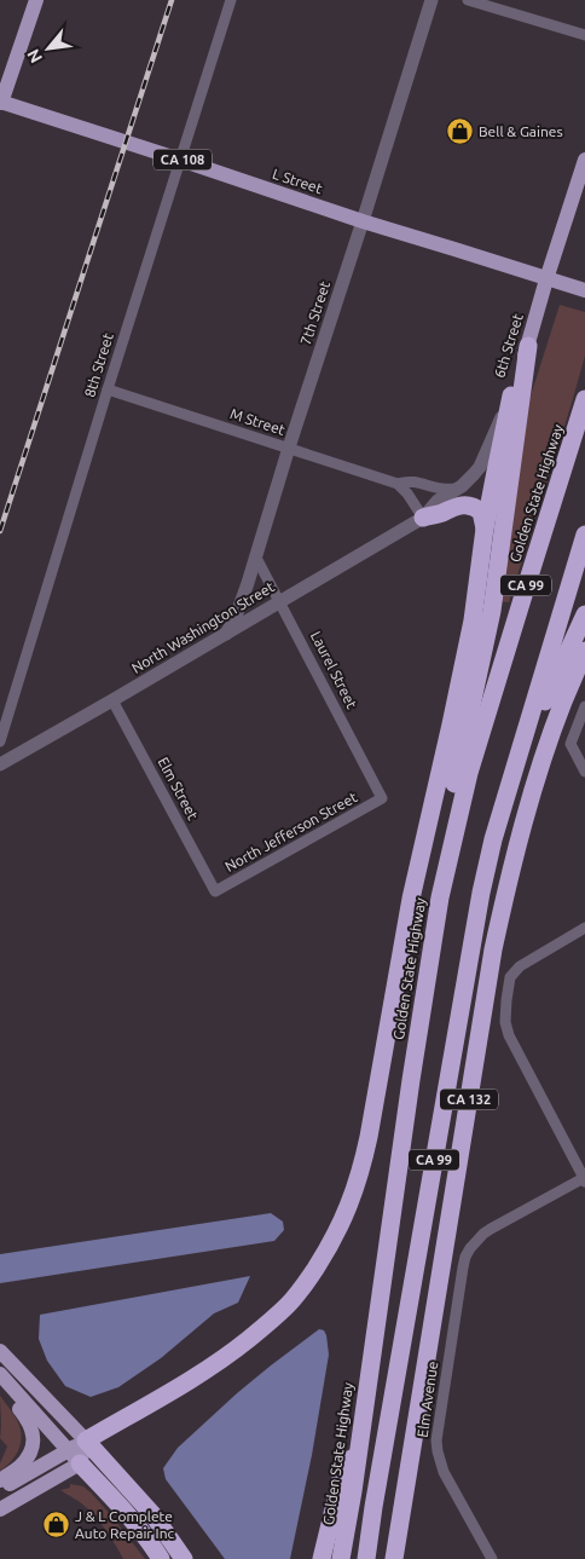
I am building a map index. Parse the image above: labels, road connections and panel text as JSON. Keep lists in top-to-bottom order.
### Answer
{
  "streets": {
    "highway": ["Golden State Highway", "CA 99", "CA 132"],
    "main road": ["CA 108", "L Street", "6th Street"],
    "street": [
      "7th Street",
      "8th Street",
      "M Street",
      "North Washington Street",
      "Laurel Street",
      "Elm Street",
      "North Jefferson Street",
      "Elm Avenue"
    ]
  },
  "crossings": [
    ["CA 108", "L Street"],
    ["L Street", "7th Street"],
    ["L Street", "6th Street"],
    ["L Street", "8th Street"],
    ["7th Street", "M Street"],
    ["7th Street", "North Washington Street"],
    ["7th Street", "Laurel Street"],
    ["6th Street", "M Street"],
    ["6th Street", "North Washington Street"],
    ["8th Street", "M Street"],
    ["North Washington Street", "Laurel Street"],
    ["North Washington Street", "Elm Street"],
    ["Laurel Street", "North Jefferson Street"],
    ["Elm Street", "North Jefferson Street"]
  ],
  "places": {
    "shop": ["Bell & Gaines", "J & L Complete Auto Repair Inc"]
  },
  "north": "bottom left"
}
